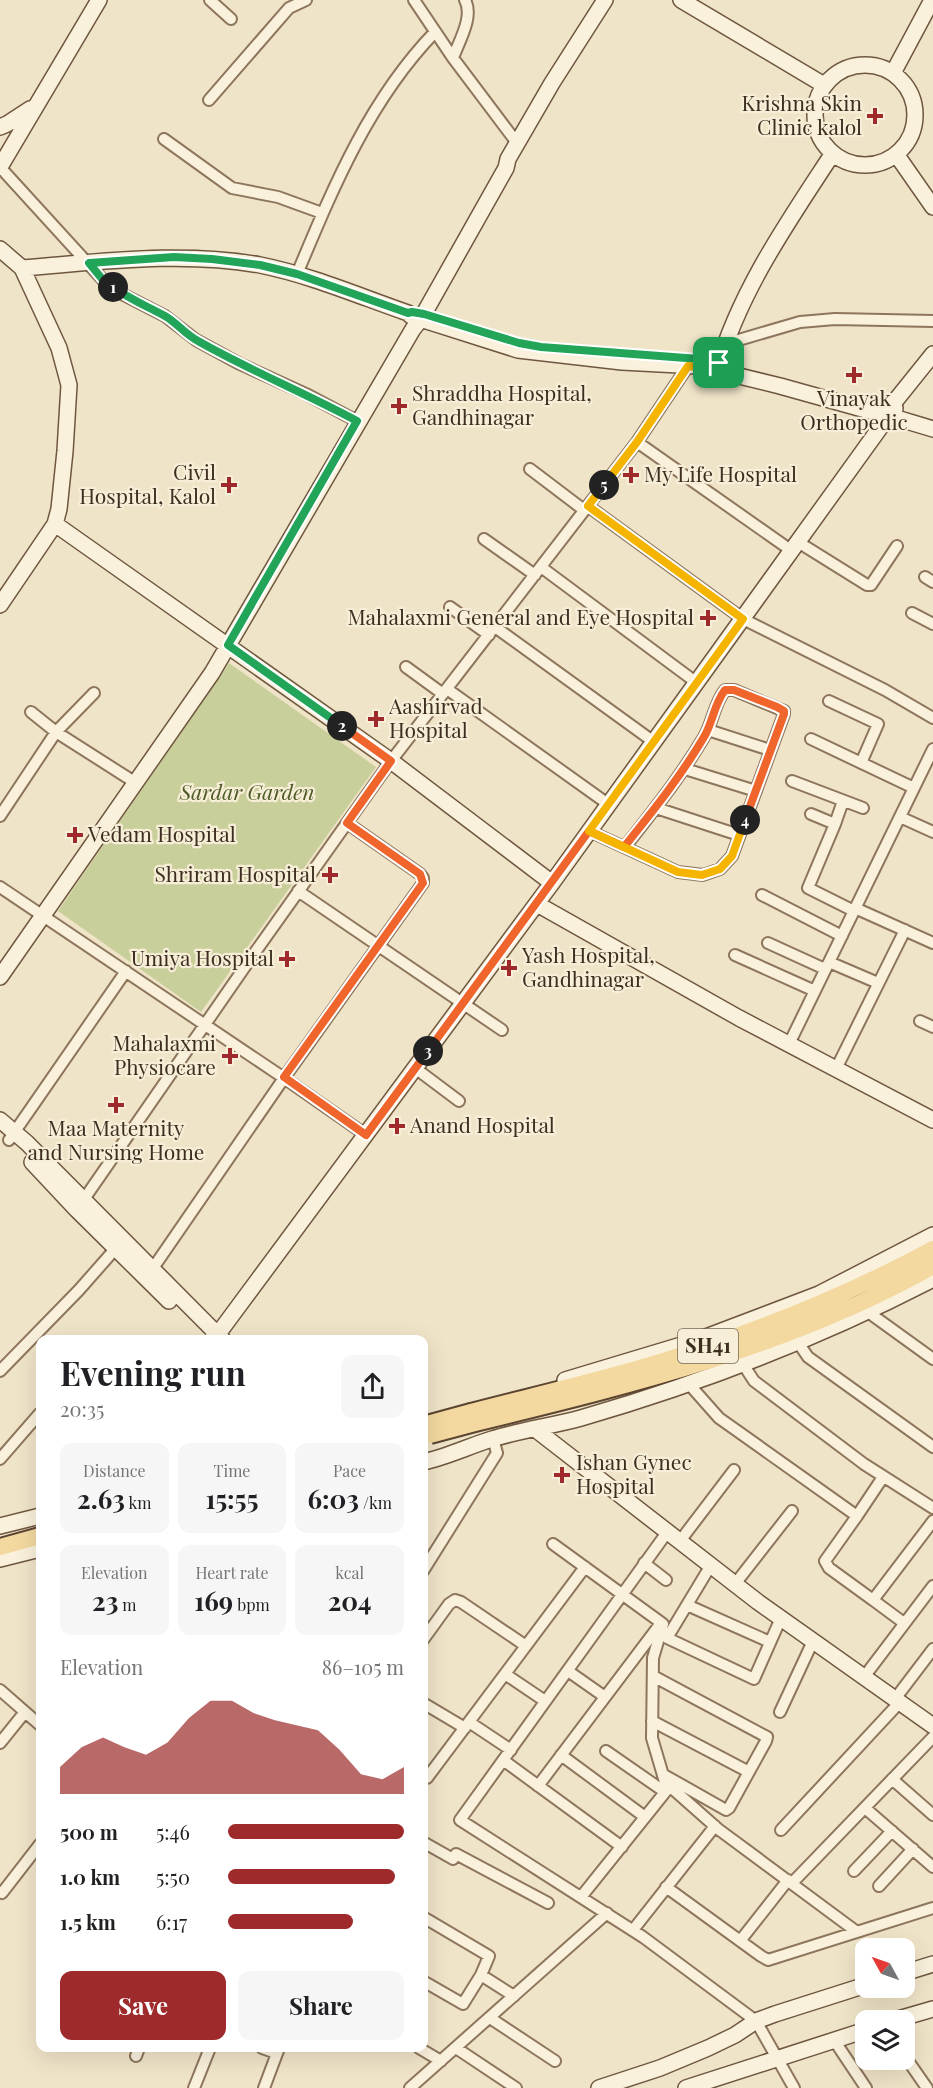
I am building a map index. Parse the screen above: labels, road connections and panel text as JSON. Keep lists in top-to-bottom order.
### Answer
{
  "streets": {
    "main road": ["SH41"]
  },
  "parks": ["Sardar Garden"],
  "places": {
    "health": [
      "Krishna Skin Clinic kalol",
      "Vinayak Orthopedic",
      "Shraddha Hospital, Gandhinagar",
      "My Life Hospital",
      "Civil Hospital, Kalol",
      "Mahalaxmi General and Eye Hospital",
      "Aashirvad Hospital",
      "Vedam Hospital",
      "Shriram Hospital",
      "Umiya Hospital",
      "Yash Hospital, Gandhinagar",
      "Mahalaxmi Physiocare",
      "Maa Maternity and Nursing Home",
      "Anand Hospital",
      "Ishan Gynec Hospital"
    ]
  },
  "north": "top left",
  "page": {
    "pins": [
      "1",
      "5",
      "2",
      "4",
      "3"
    ],
    "heading": ["Evening run", "20:35"],
    "stats": [
      ["Distance", "2.63 km"],
      ["Time", "15:55"],
      ["Pace", "6:03 /km"],
      ["Elevation", "23 m"],
      ["Heart rate", "169 bpm"],
      ["kcal", "204"]
    ],
    "chart": ["Elevation", "86–105 m"],
    "list": [
      {
        "name": "500 m",
        "note": "5:46"
      },
      {
        "name": "1.0 km",
        "note": "5:50"
      },
      {
        "name": "1.5 km",
        "note": "6:17"
      }
    ],
    "buttons": ["Save", "Share"]
  }
}
